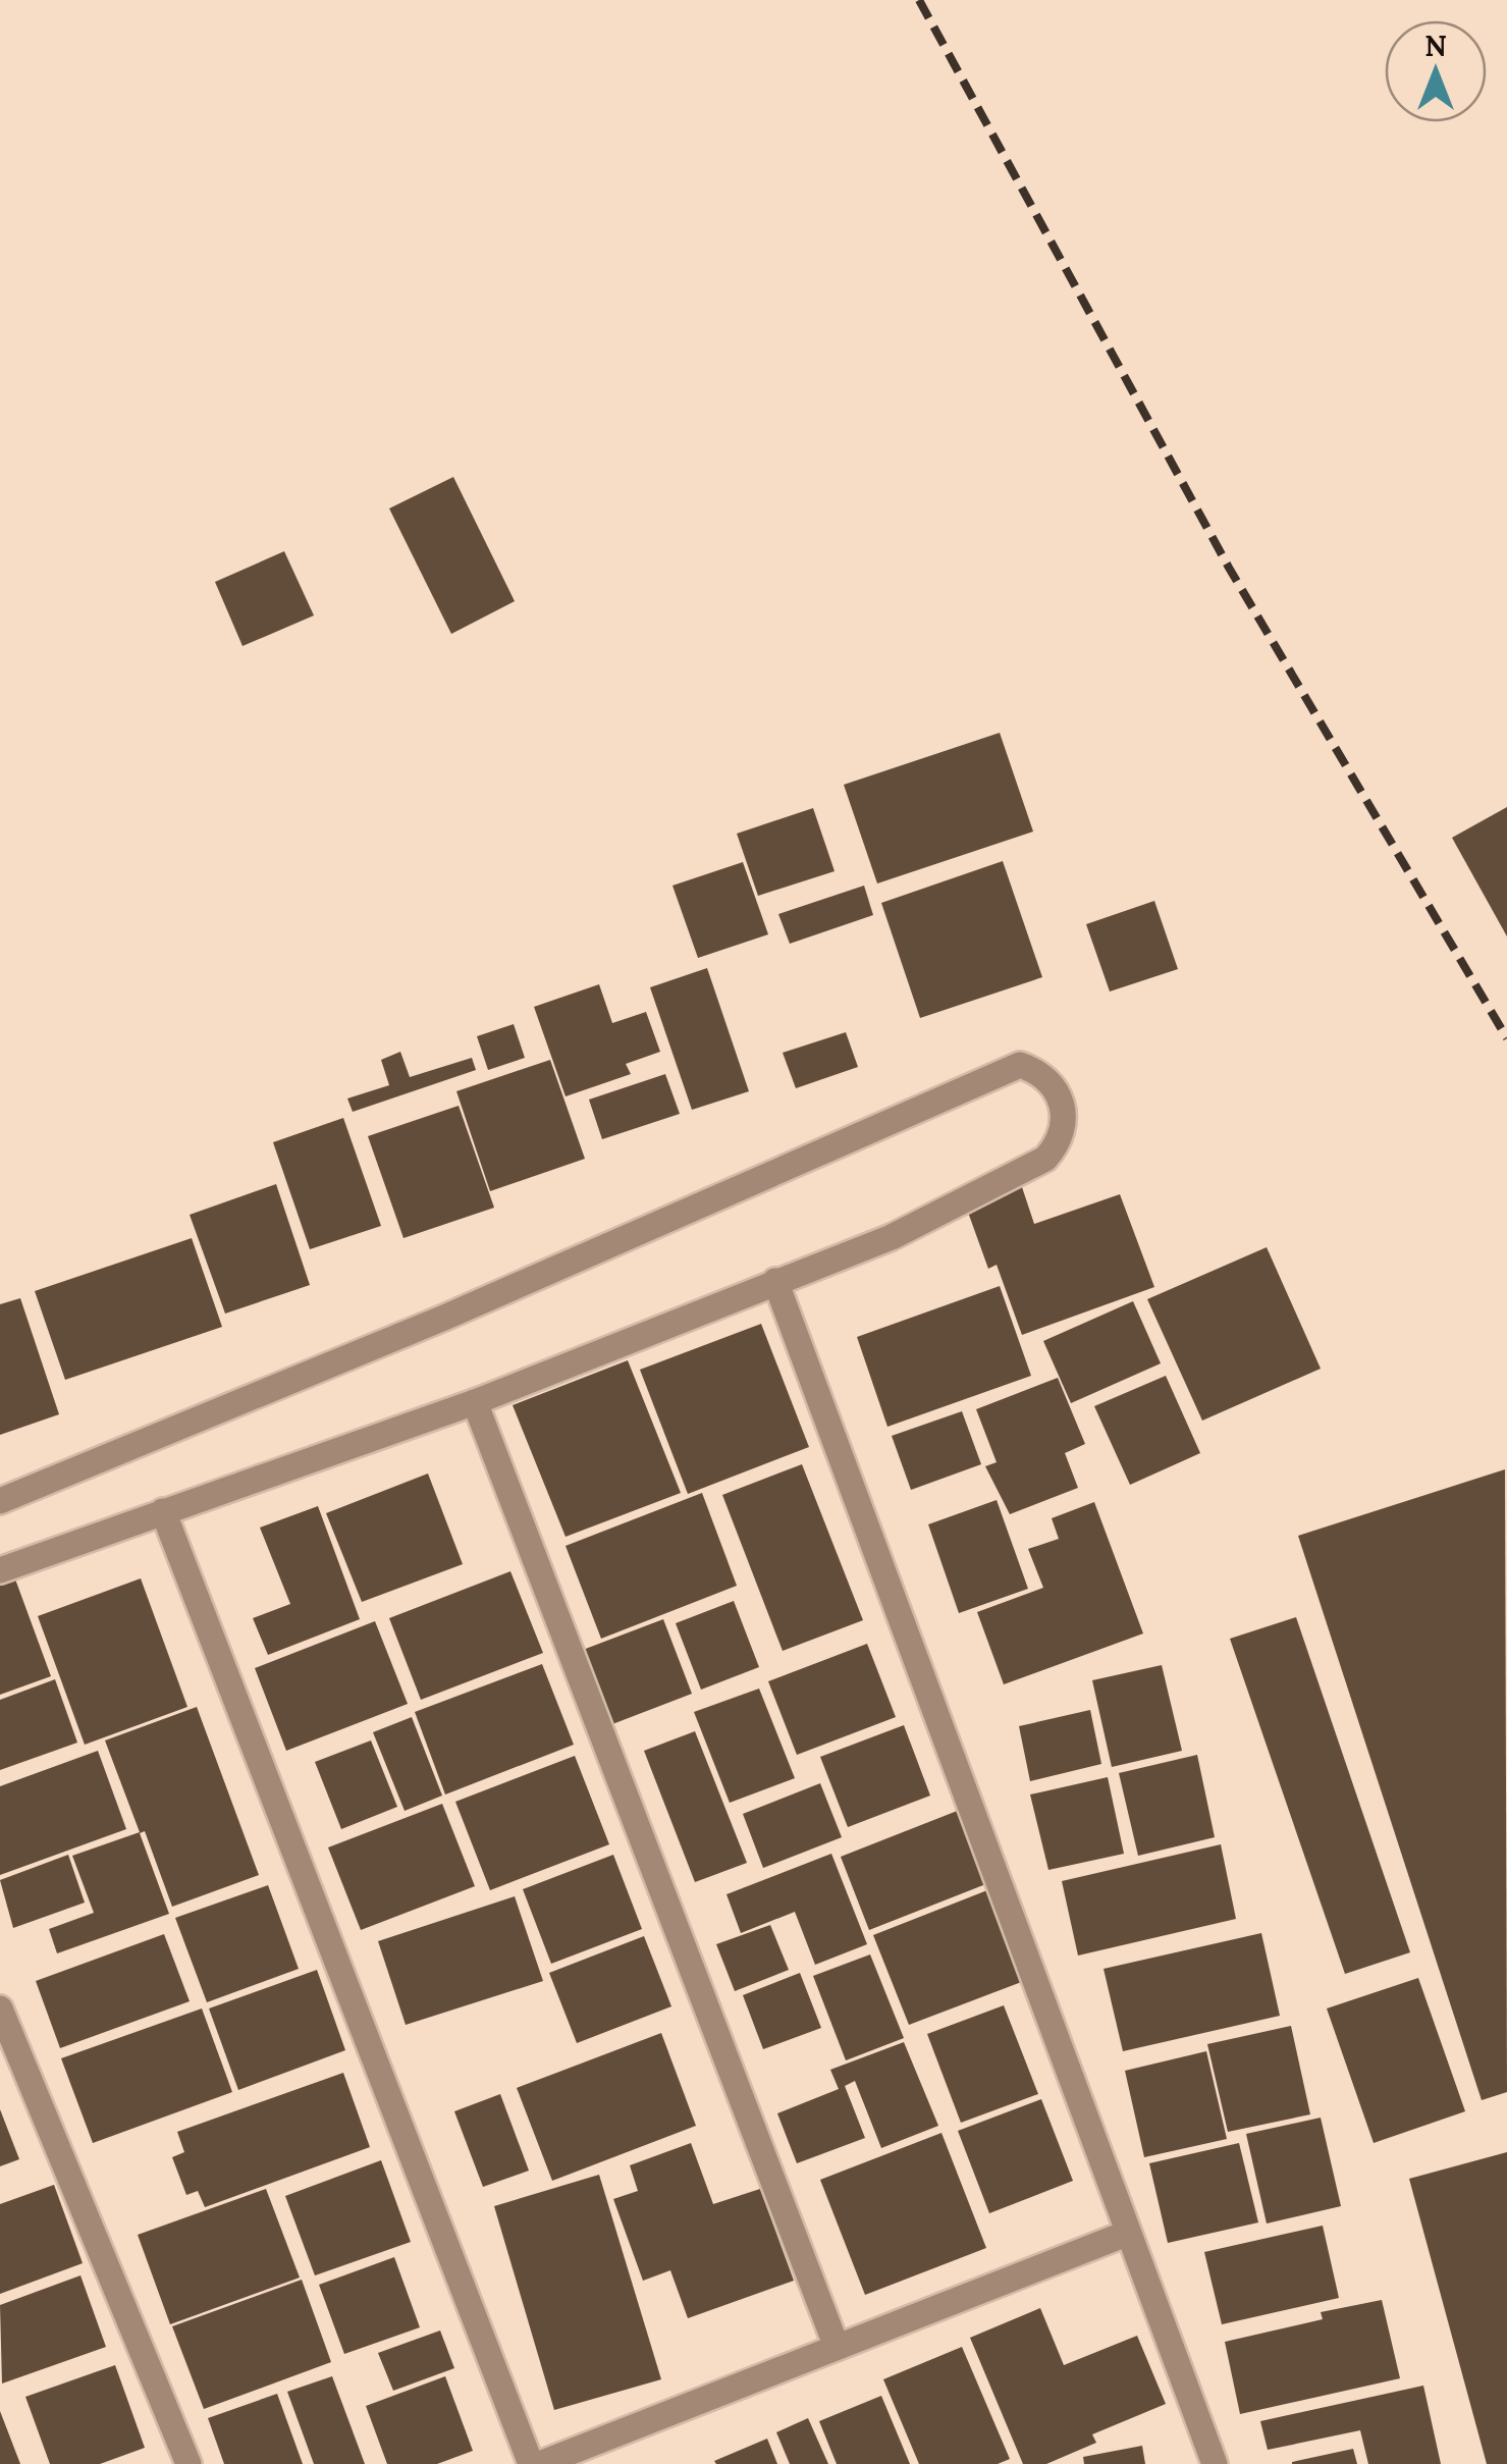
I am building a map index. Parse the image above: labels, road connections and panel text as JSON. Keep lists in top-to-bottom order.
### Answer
{
  "north": "top"
}
